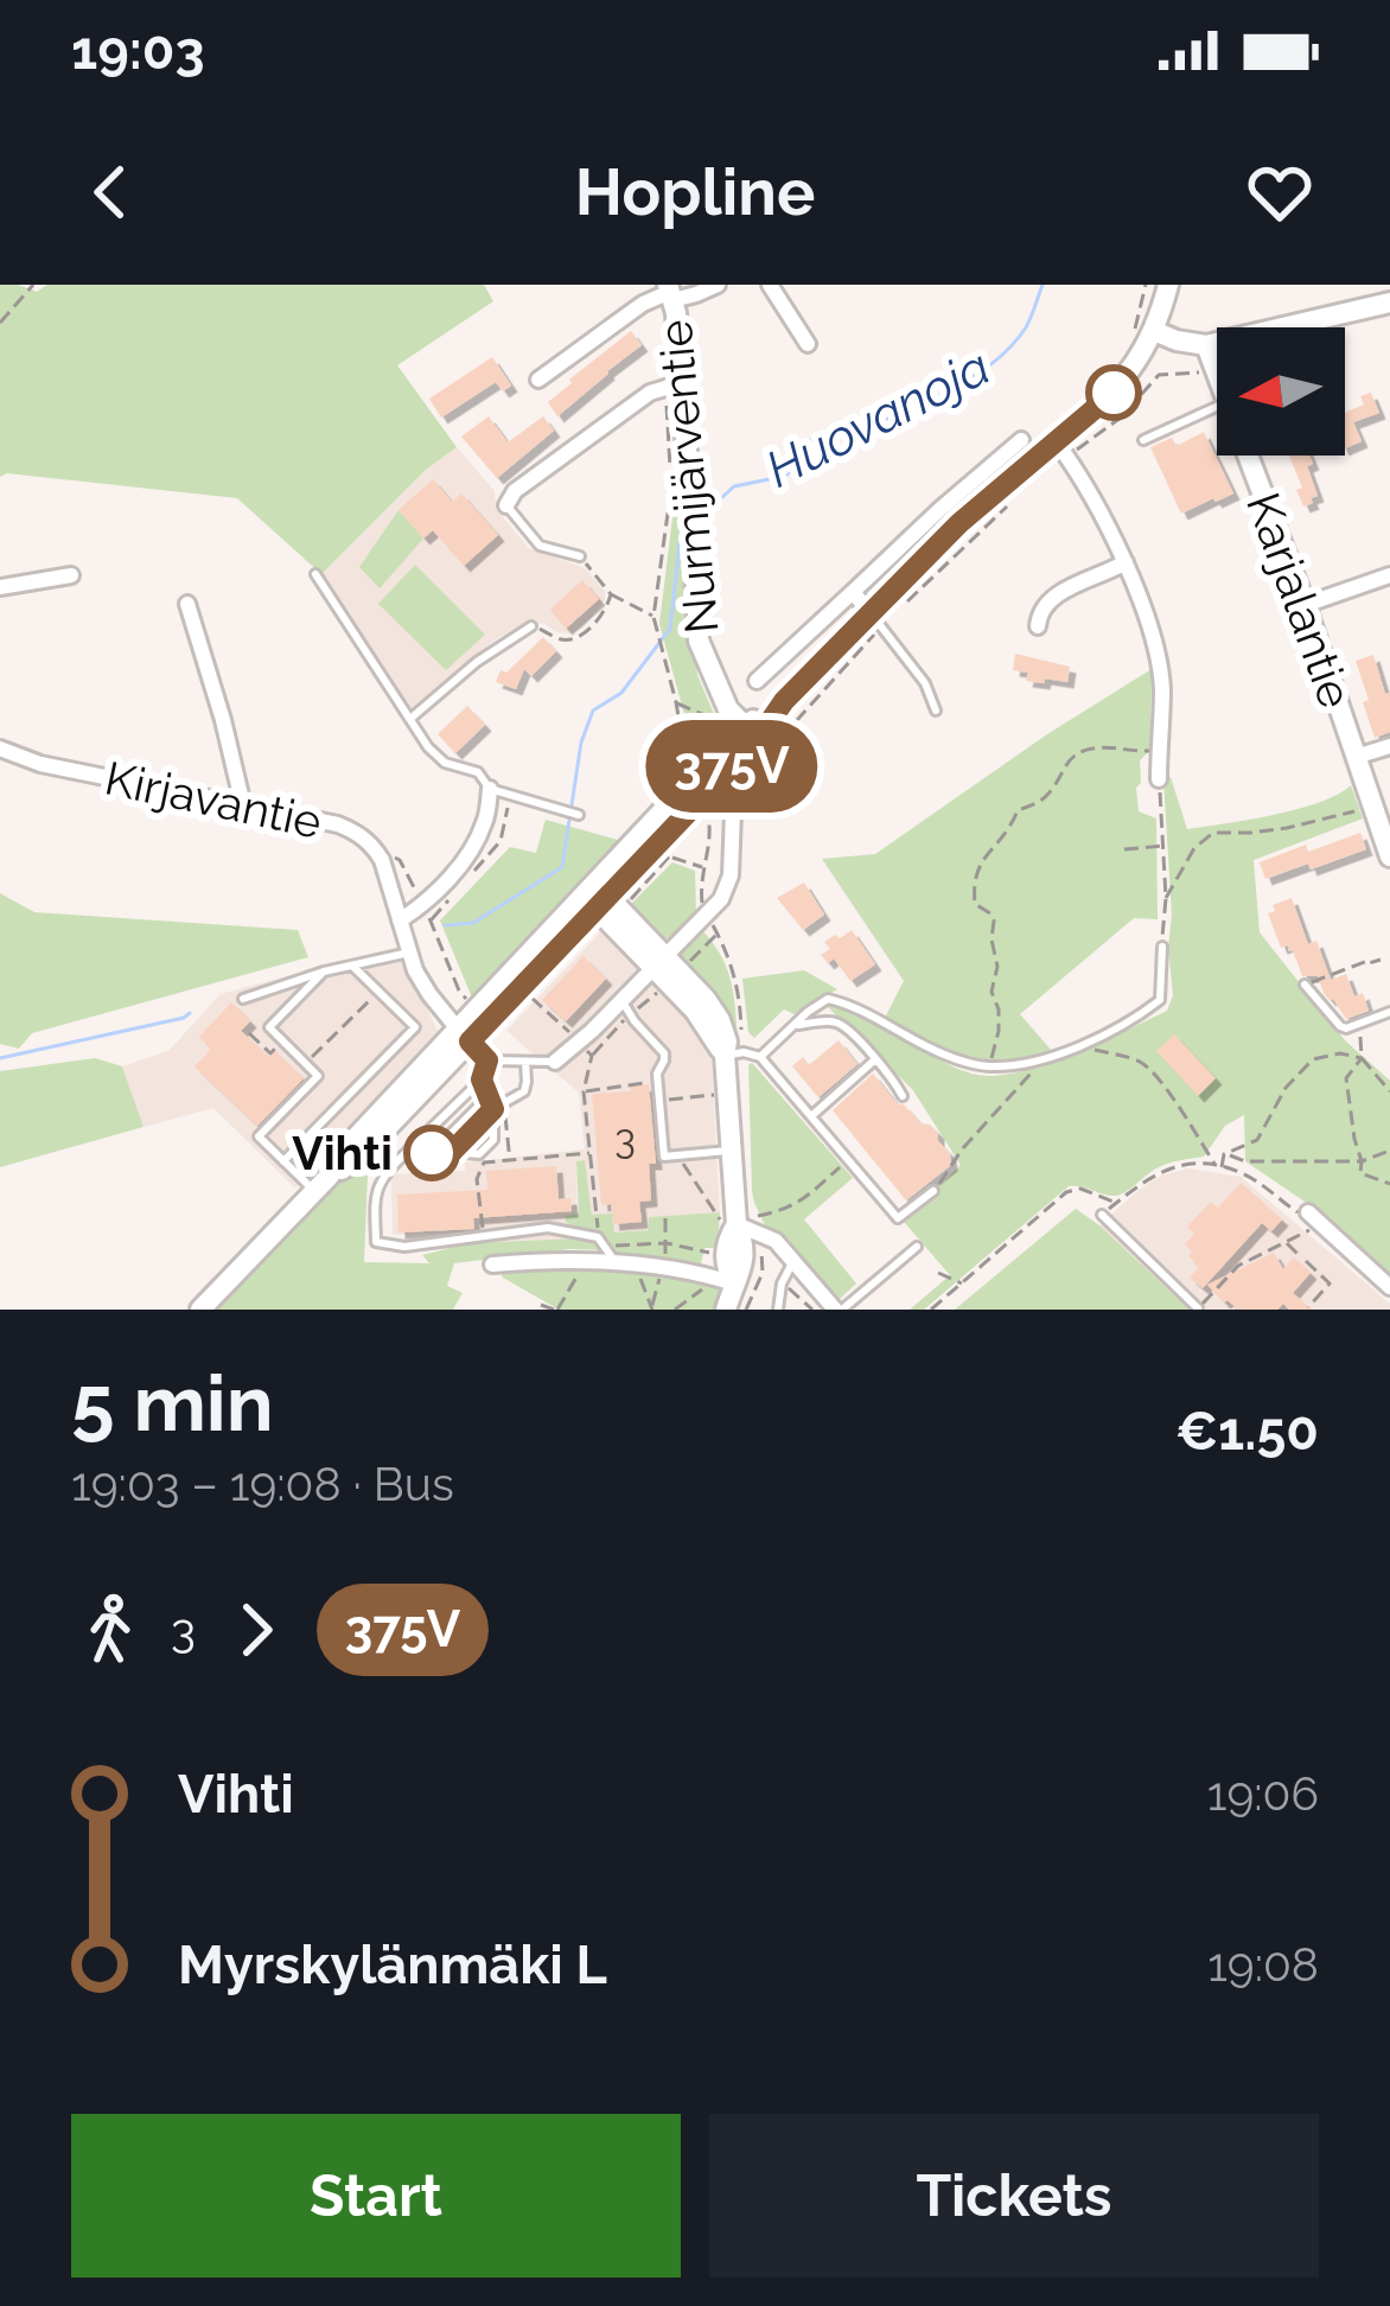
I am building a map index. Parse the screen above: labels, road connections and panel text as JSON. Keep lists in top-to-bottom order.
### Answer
{
  "streets": {
    "street": ["Nurmijärventie", "Karjalantie", "Kirjavantie"]
  },
  "water": ["Huovanoja"],
  "places": ["Vihti"],
  "lines": ["bus line 375V"],
  "house_numbers": ["3"],
  "north": "left",
  "page": {
    "status": "19:03",
    "header": "Hopline",
    "on_map": "375V",
    "heading": ["5 min", "19:03 – 19:08 · Bus", "€1.50"],
    "legs": ["3", "375V"],
    "list": [
      {
        "name": "Vihti",
        "value": "19:06"
      },
      {
        "name": "Myrskylänmäki L",
        "value": "19:08"
      }
    ],
    "buttons": ["Start", "Tickets"]
  }
}
